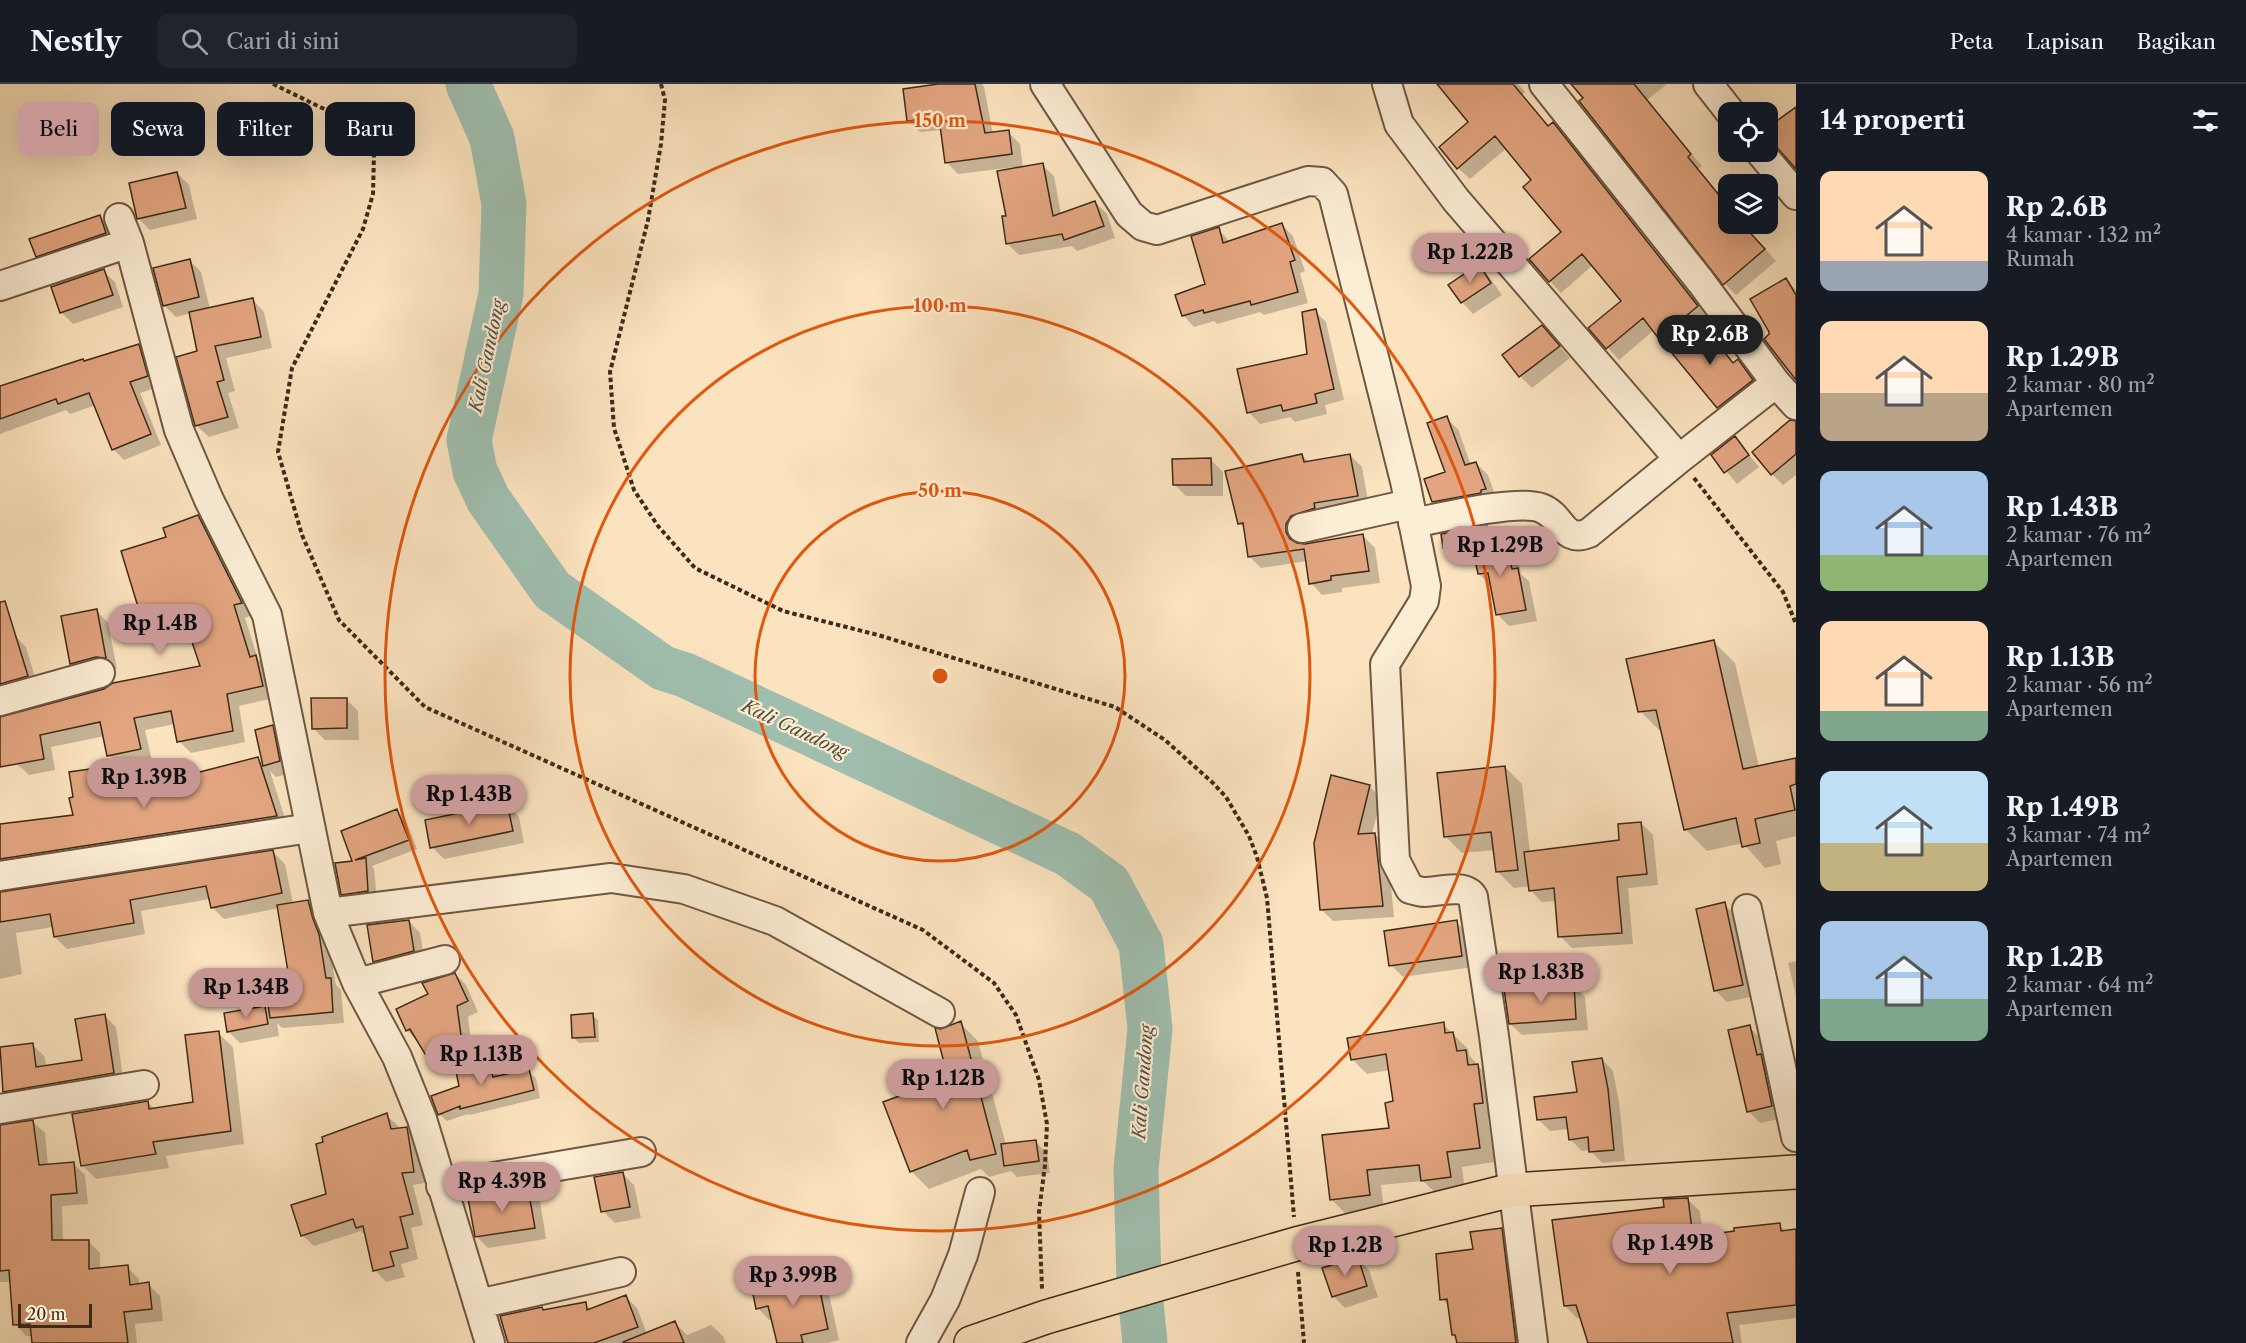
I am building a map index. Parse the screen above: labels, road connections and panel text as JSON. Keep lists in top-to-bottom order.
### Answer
{
  "water": ["Kali Gandong"],
  "scale_bar": "20 m",
  "page": {
    "header": "Nestly",
    "search": "Cari di sini",
    "nav": ["Peta", "Lapisan", "Bagikan"],
    "heading": "14 properti",
    "chip": [
      "Beli",
      "Sewa",
      "Filter",
      "Baru"
    ],
    "list": [
      {
        "name": "Rp 2.6B",
        "note": "4 kamar · 132 m² · Rumah"
      },
      {
        "name": "Rp 1.29B",
        "note": "2 kamar · 80 m² · Apartemen"
      },
      {
        "name": "Rp 1.43B",
        "note": "2 kamar · 76 m² · Apartemen"
      },
      {
        "name": "Rp 1.13B",
        "note": "2 kamar · 56 m² · Apartemen"
      },
      {
        "name": "Rp 1.49B",
        "note": "3 kamar · 74 m² · Apartemen"
      },
      {
        "name": "Rp 1.2B",
        "note": "2 kamar · 64 m² · Apartemen"
      }
    ],
    "price": [
      "Rp 1.22B",
      "Rp 2.6B",
      "Rp 1.29B",
      "Rp 1.4B",
      "Rp 1.39B",
      "Rp 1.43B",
      "Rp 1.83B",
      "Rp 1.34B",
      "Rp 1.13B",
      "Rp 1.12B",
      "Rp 4.39B",
      "Rp 1.49B",
      "Rp 1.2B",
      "Rp 3.99B"
    ],
    "scale": "20 m"
  },
  "rings": ["150 m", "100 m", "50 m"]
}
